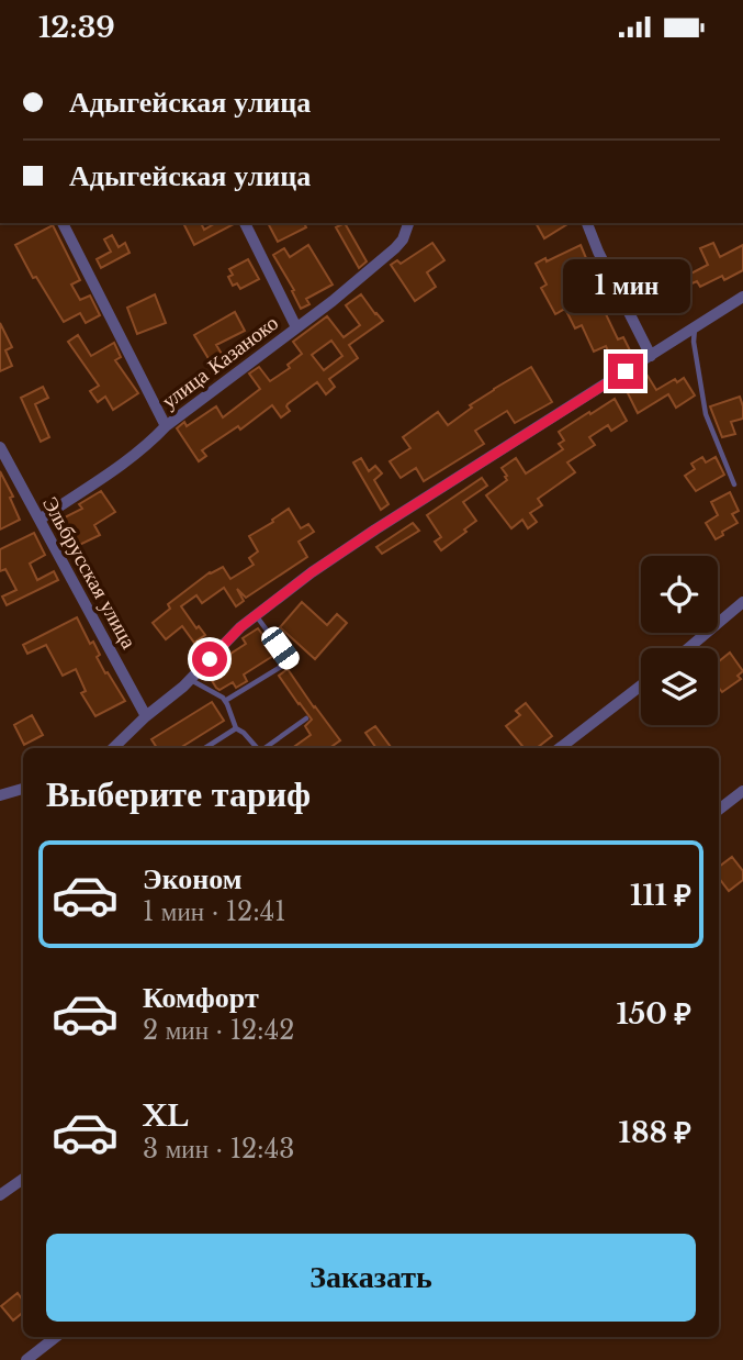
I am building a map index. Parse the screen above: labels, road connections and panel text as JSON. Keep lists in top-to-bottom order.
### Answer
{
  "streets": {
    "street": ["улица Казаноко", "Эльбрусская улица"]
  },
  "crossings": [
    ["улица Казаноко", "Эльбрусская улица"]
  ],
  "page": {
    "status": "12:39",
    "banner": ["Адыгейская улица", "Адыгейская улица"],
    "bubble": "1 мин",
    "heading": "Выберите тариф",
    "list": [
      {
        "name": "Эконом",
        "note": "1 мин · 12:41",
        "value": "111 ₽"
      },
      {
        "name": "Комфорт",
        "note": "2 мин · 12:42",
        "value": "150 ₽"
      },
      {
        "name": "XL",
        "note": "3 мин · 12:43",
        "value": "188 ₽"
      }
    ],
    "buttons": "Заказать"
  }
}
